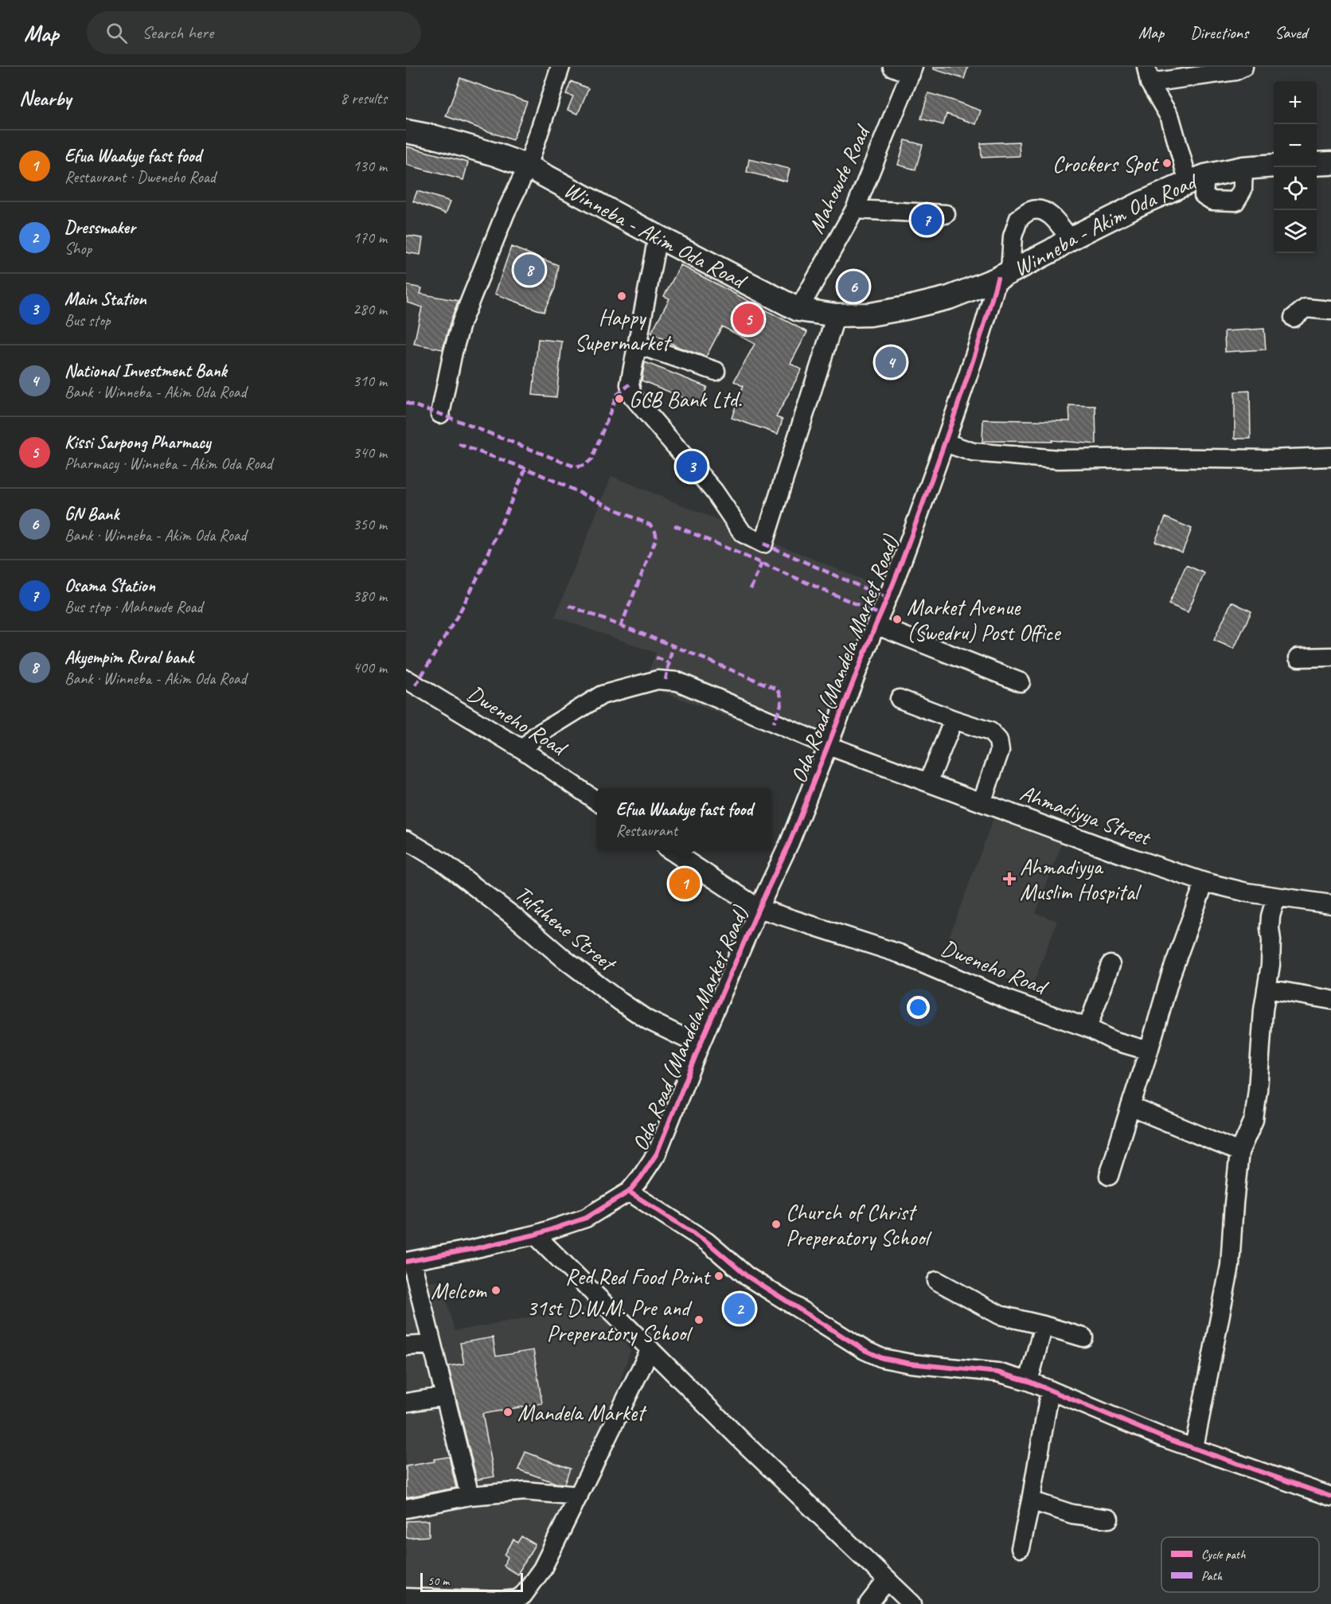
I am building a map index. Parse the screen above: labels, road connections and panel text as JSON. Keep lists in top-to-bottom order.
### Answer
{
  "streets": {
    "main road": ["Winneba - Akim Oda Road"],
    "street": [
      "Mahowde Road",
      "Oda Road (Mandela Market Road)",
      "Dweneho Road",
      "Ahmadiyya Street",
      "Tufuhene Street"
    ]
  },
  "crossings": [
    ["Mahowde Road", "Winneba - Akim Oda Road"],
    ["Winneba - Akim Oda Road", "Oda Road (Mandela Market Road)"],
    ["Oda Road (Mandela Market Road)", "Dweneho Road"],
    ["Oda Road (Mandela Market Road)", "Ahmadiyya Street"],
    ["Oda Road (Mandela Market Road)", "Tufuhene Street"],
    ["Dweneho Road", "Ahmadiyya Street"]
  ],
  "places": {
    "other": [
      "Crockers Spot",
      "Happy Supermarket",
      "GCB Bank Ltd.",
      "Market Avenue (Swedru) Post Office",
      "Church of Christ Preperatory School",
      "Red Red Food Point",
      "Melcom",
      "31st D.W.M. Pre and Preperatory School",
      "Mandela Market"
    ],
    "health": ["Ahmadiyya Muslim Hospital"]
  },
  "legend": ["Cycle path", "Path"],
  "scale_bar": "50 m",
  "page": {
    "header": "Map",
    "search": "Search here",
    "nav": ["Map", "Directions", "Saved"],
    "heading": ["Nearby", "8 results"],
    "map_buttons": ["+", "−"],
    "list": [
      {
        "mark": "1",
        "name": "Efua Waakye fast food",
        "note": "Restaurant · Dweneho Road",
        "value": "130 m"
      },
      {
        "mark": "2",
        "name": "Dressmaker",
        "note": "Shop",
        "value": "170 m"
      },
      {
        "mark": "3",
        "name": "Main Station",
        "note": "Bus stop",
        "value": "280 m"
      },
      {
        "mark": "4",
        "name": "National Investment Bank",
        "note": "Bank · Winneba - Akim Oda Road",
        "value": "310 m"
      },
      {
        "mark": "5",
        "name": "Kissi Sarpong Pharmacy",
        "note": "Pharmacy · Winneba - Akim Oda Road",
        "value": "340 m"
      },
      {
        "mark": "6",
        "name": "GN Bank",
        "note": "Bank · Winneba - Akim Oda Road",
        "value": "350 m"
      },
      {
        "mark": "7",
        "name": "Osama Station",
        "note": "Bus stop · Mahowde Road",
        "value": "380 m"
      },
      {
        "mark": "8",
        "name": "Akyempim Rural bank",
        "note": "Bank · Winneba - Akim Oda Road",
        "value": "400 m"
      }
    ],
    "pins": [
      "7",
      "8",
      "6",
      "5",
      "4",
      "3",
      "1",
      "2"
    ],
    "popup": ["Efua Waakye fast food", "Restaurant"],
    "scale": "50 m"
  }
}
